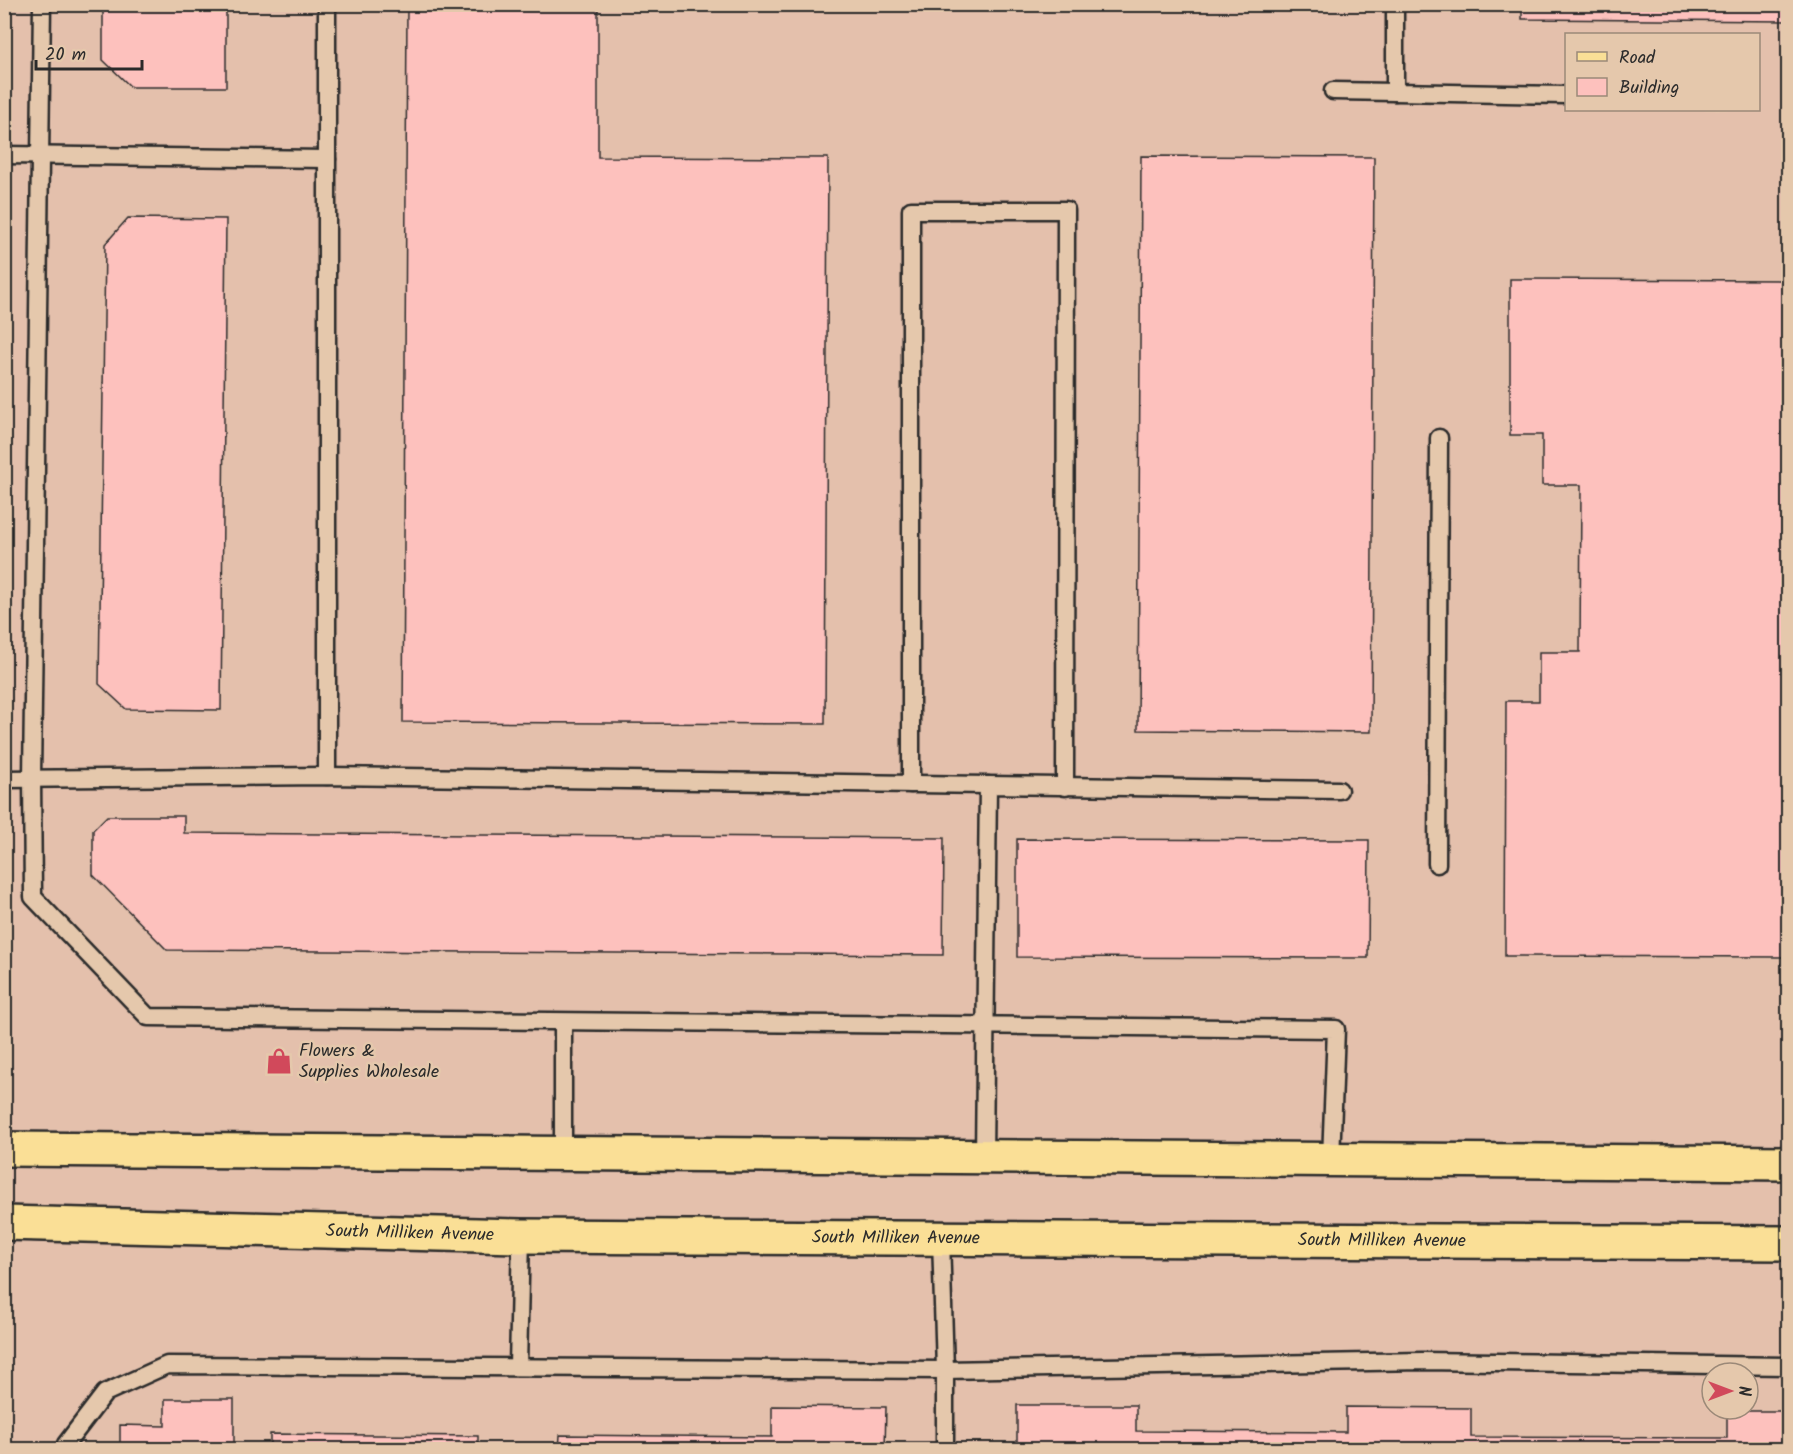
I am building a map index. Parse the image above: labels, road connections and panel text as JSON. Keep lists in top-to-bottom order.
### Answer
{
  "streets": {
    "main road": ["South Milliken Avenue"]
  },
  "places": {
    "shop": ["Flowers & Supplies Wholesale"]
  },
  "legend": ["Road", "Building"],
  "scale_bar": "20 m",
  "north": "right"
}
